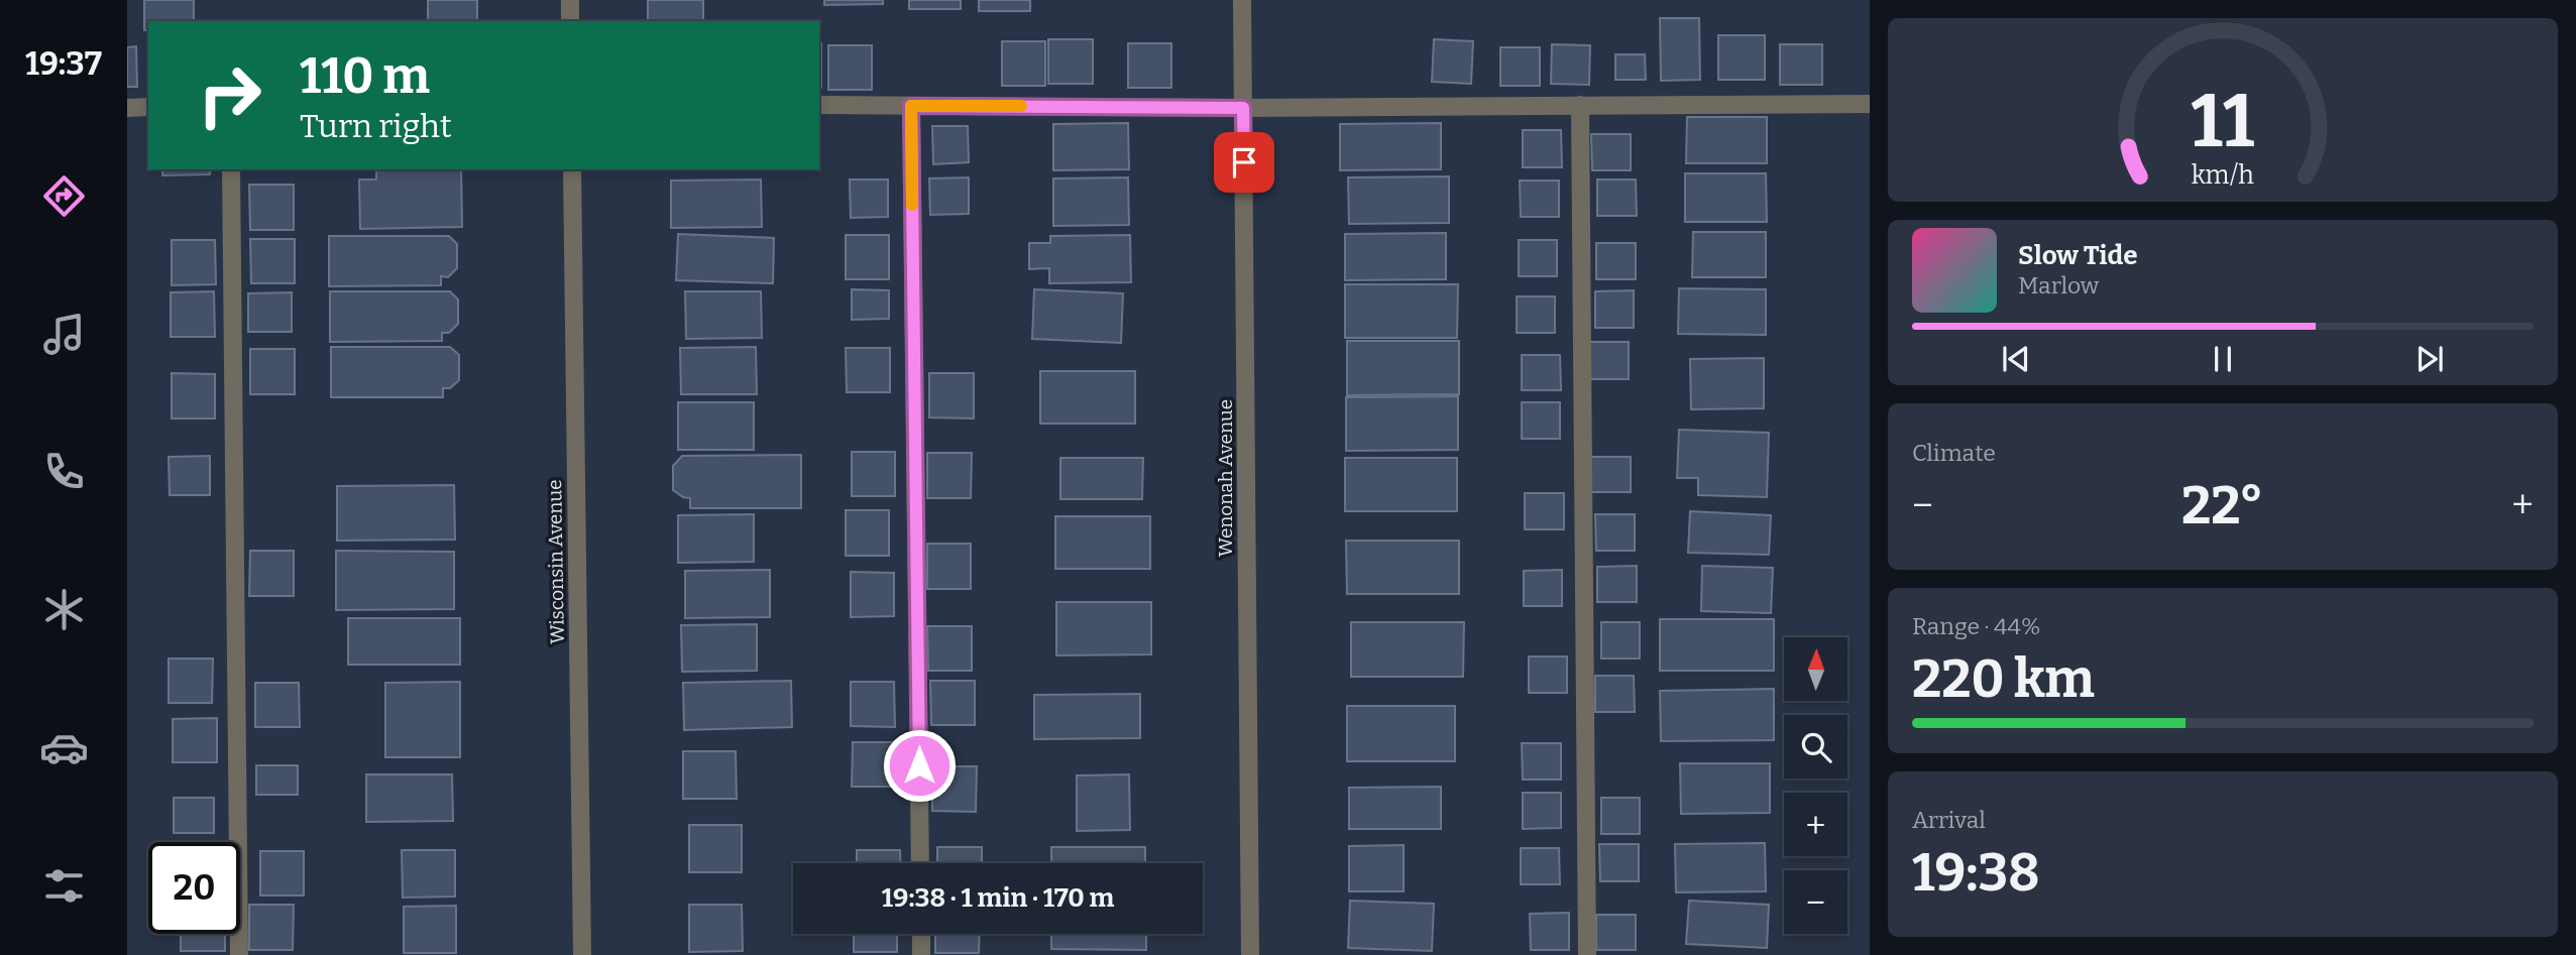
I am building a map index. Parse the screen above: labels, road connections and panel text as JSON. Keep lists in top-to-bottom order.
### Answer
{
  "streets": {
    "street": ["Wenonah Avenue", "Wisconsin Avenue"]
  },
  "north": "top",
  "page": {
    "tabs": "19:37",
    "turn": ["110 m", "Turn right"],
    "song": ["Slow Tide", "Marlow"],
    "tile": [
      "Climate",
      ["Range · 44%", "220 km"],
      ["Arrival", "19:38"]
    ],
    "heat": ["−", "22°", "+"],
    "map_buttons": ["+", "−"],
    "limit": "20",
    "trip": "19:38 · 1 min · 170 m",
    "gauge": ["11", "km/h"]
  }
}
